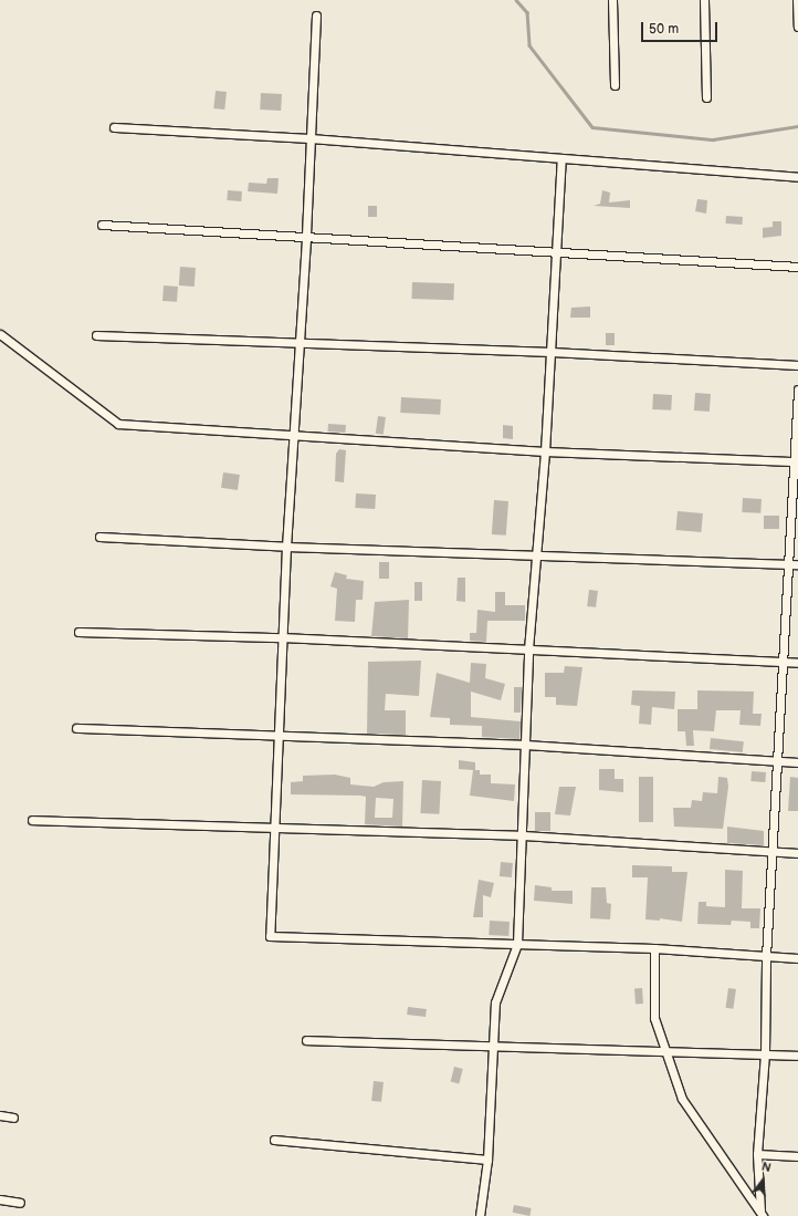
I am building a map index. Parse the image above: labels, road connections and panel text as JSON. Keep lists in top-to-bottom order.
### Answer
{
  "scale_bar": "50 m",
  "north": "top"
}
